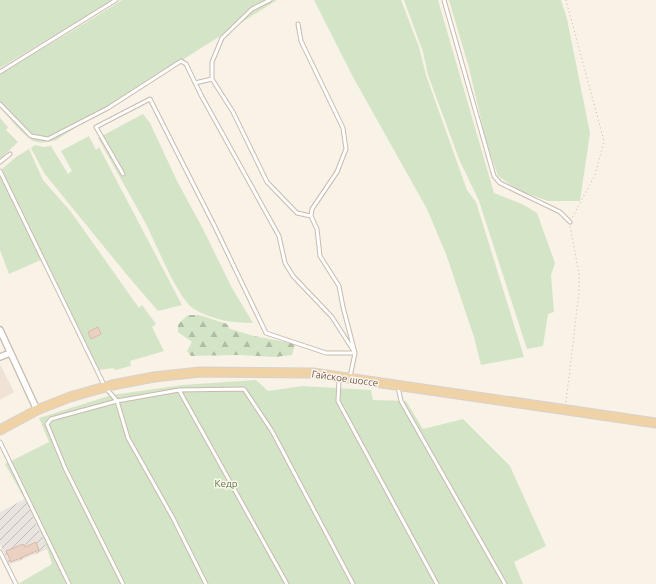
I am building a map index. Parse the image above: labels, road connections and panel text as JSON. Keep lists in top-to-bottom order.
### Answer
{
  "streets": {
    "main road": ["Гайское шоссе"]
  },
  "parks": ["Кедр"]
}
